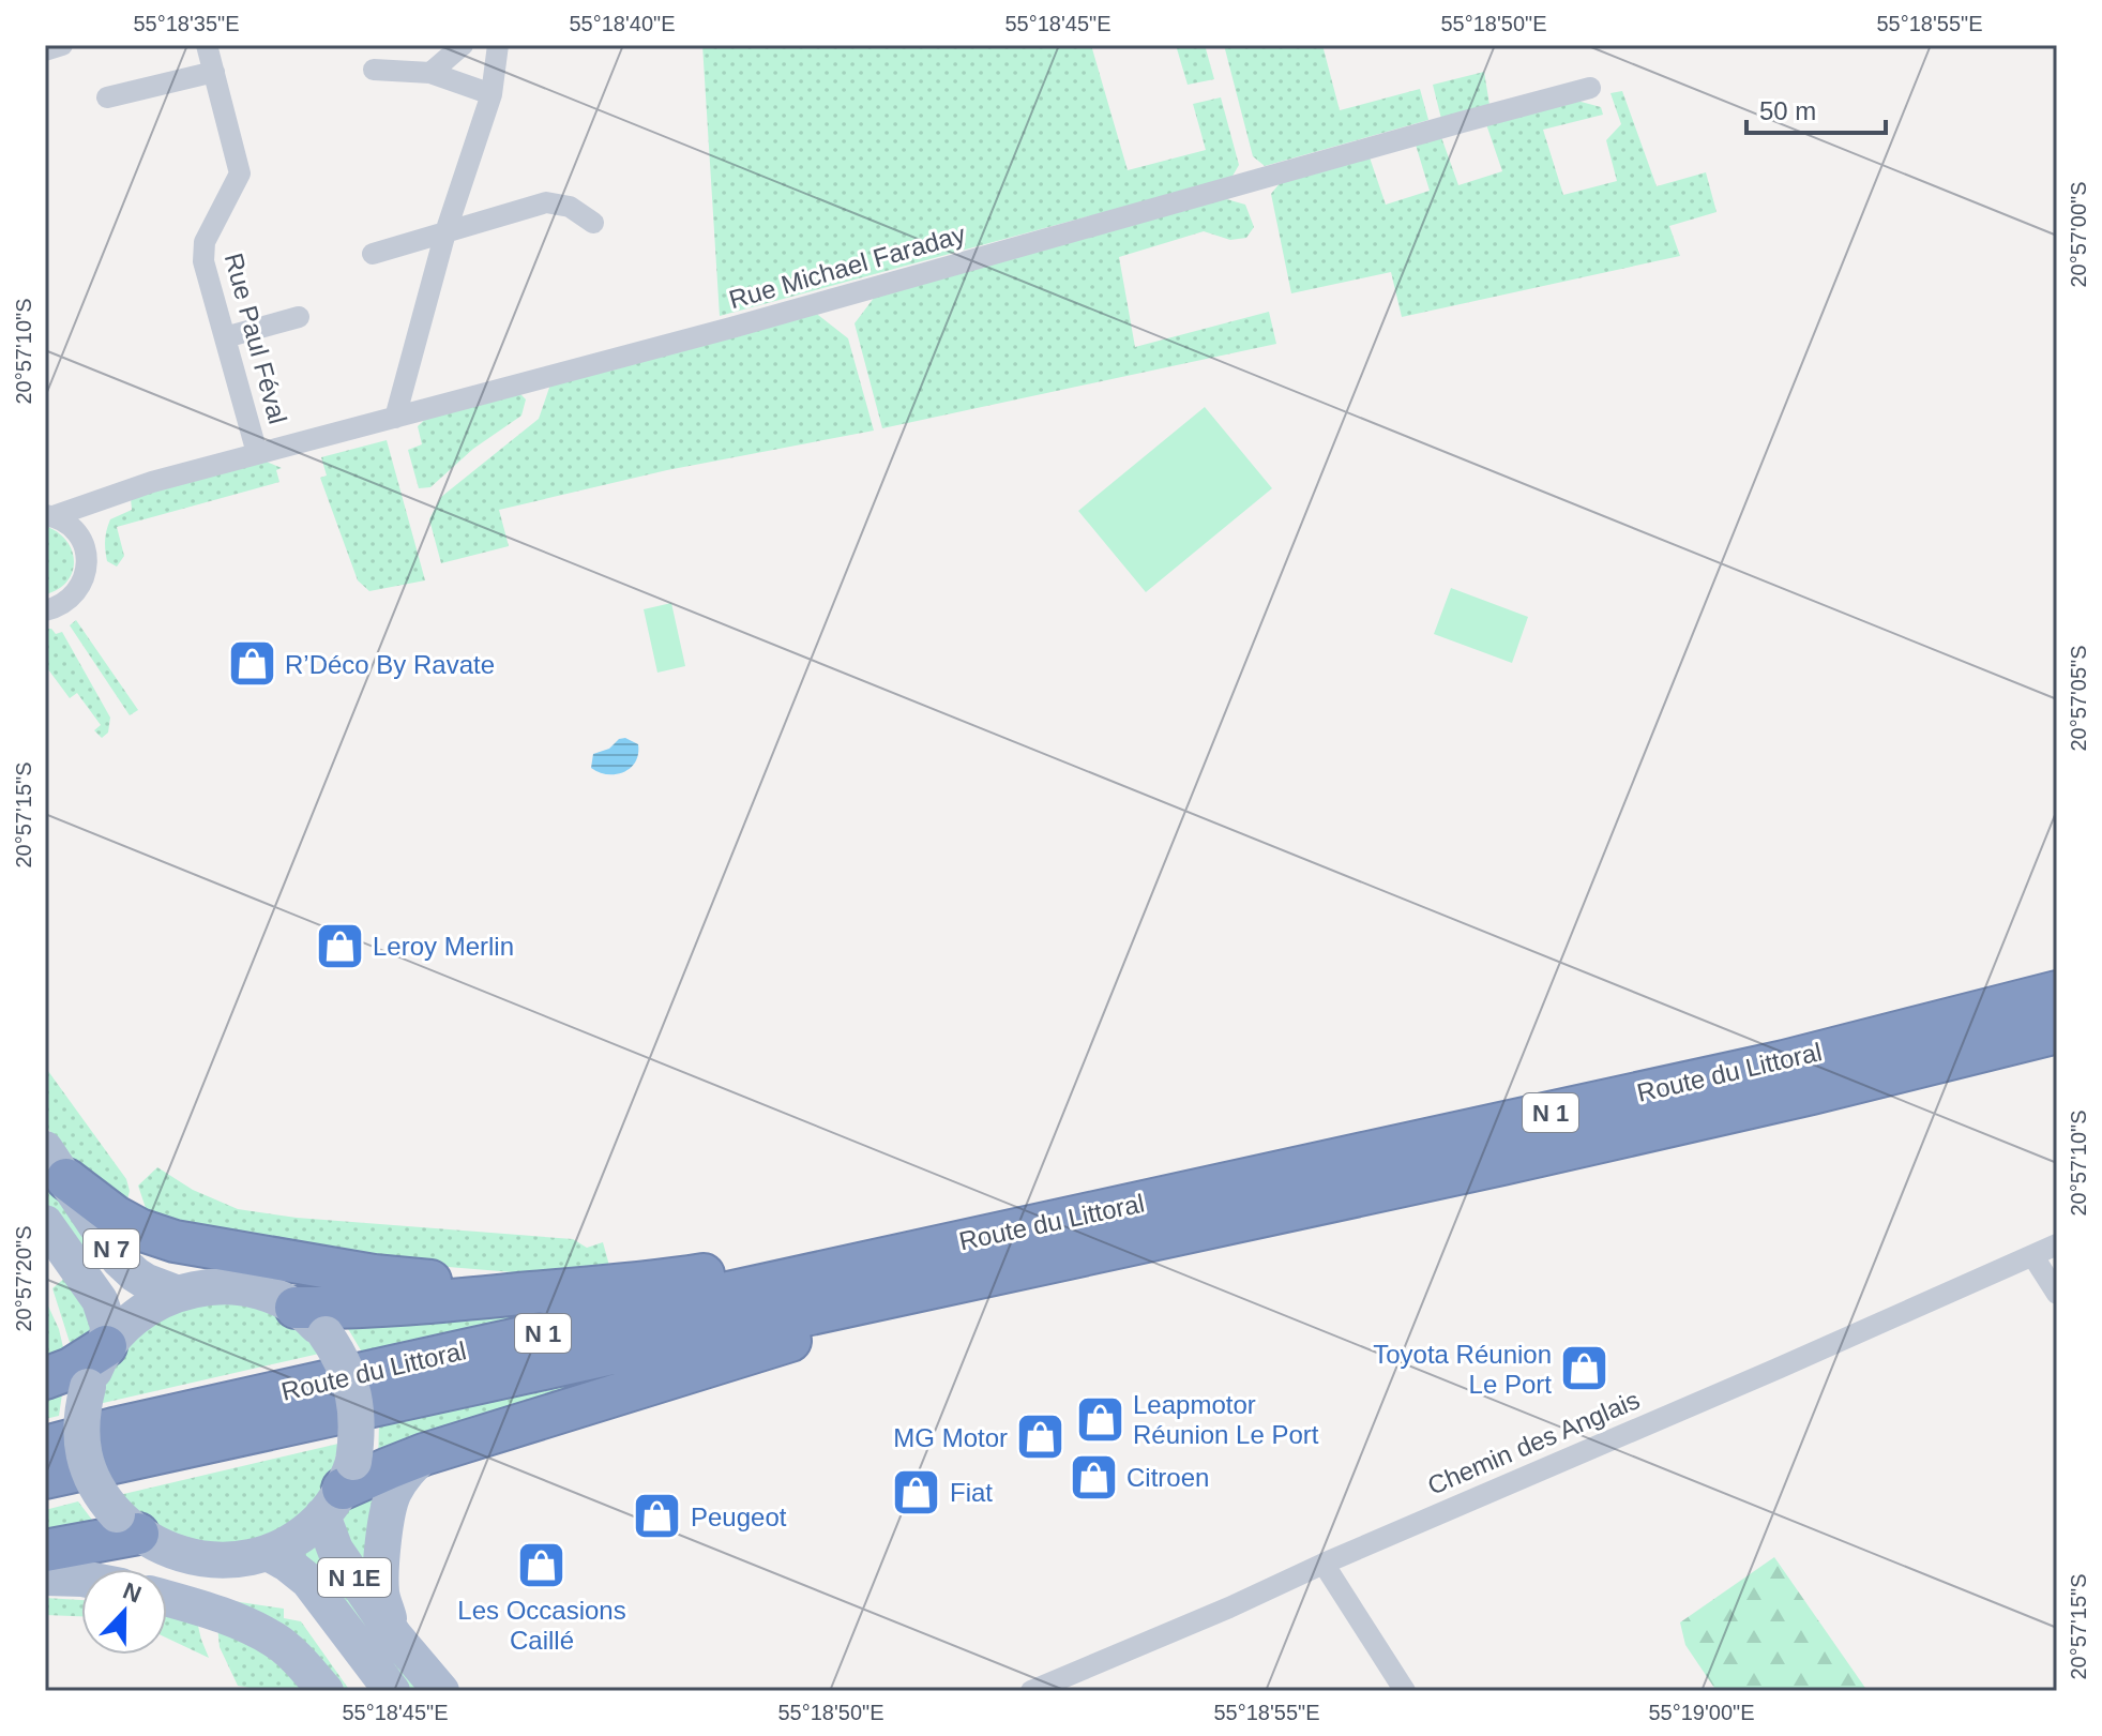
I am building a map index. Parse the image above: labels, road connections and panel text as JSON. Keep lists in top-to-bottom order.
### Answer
{
  "streets": {
    "highway": ["Route du Littoral", "N 1"],
    "main road": ["N 7", "N 1E"],
    "street": ["Rue Michael Faraday", "Rue Paul Féval", "Chemin des Anglais"]
  },
  "crossings": [
    ["Rue Michael Faraday", "Rue Paul Féval"],
    ["N 7", "N 1E"]
  ],
  "places": {
    "shop": [
      "R’Déco By Ravate",
      "Leroy Merlin",
      "Toyota Réunion Le Port",
      "Leapmotor Réunion Le Port",
      "MG Motor",
      "Citroen",
      "Fiat",
      "Peugeot",
      "Les Occasions Caillé"
    ]
  },
  "scale_bar": "50 m",
  "north": "top",
  "coordinates": [
    "55°18'35\"E",
    "55°18'40\"E",
    "55°18'45\"E",
    "55°18'50\"E",
    "55°18'55\"E",
    "20°57'00\"S",
    "20°57'10\"S",
    "20°57'05\"S",
    "20°57'15\"S",
    "20°57'20\"S",
    "55°19'00\"E"
  ]
}
